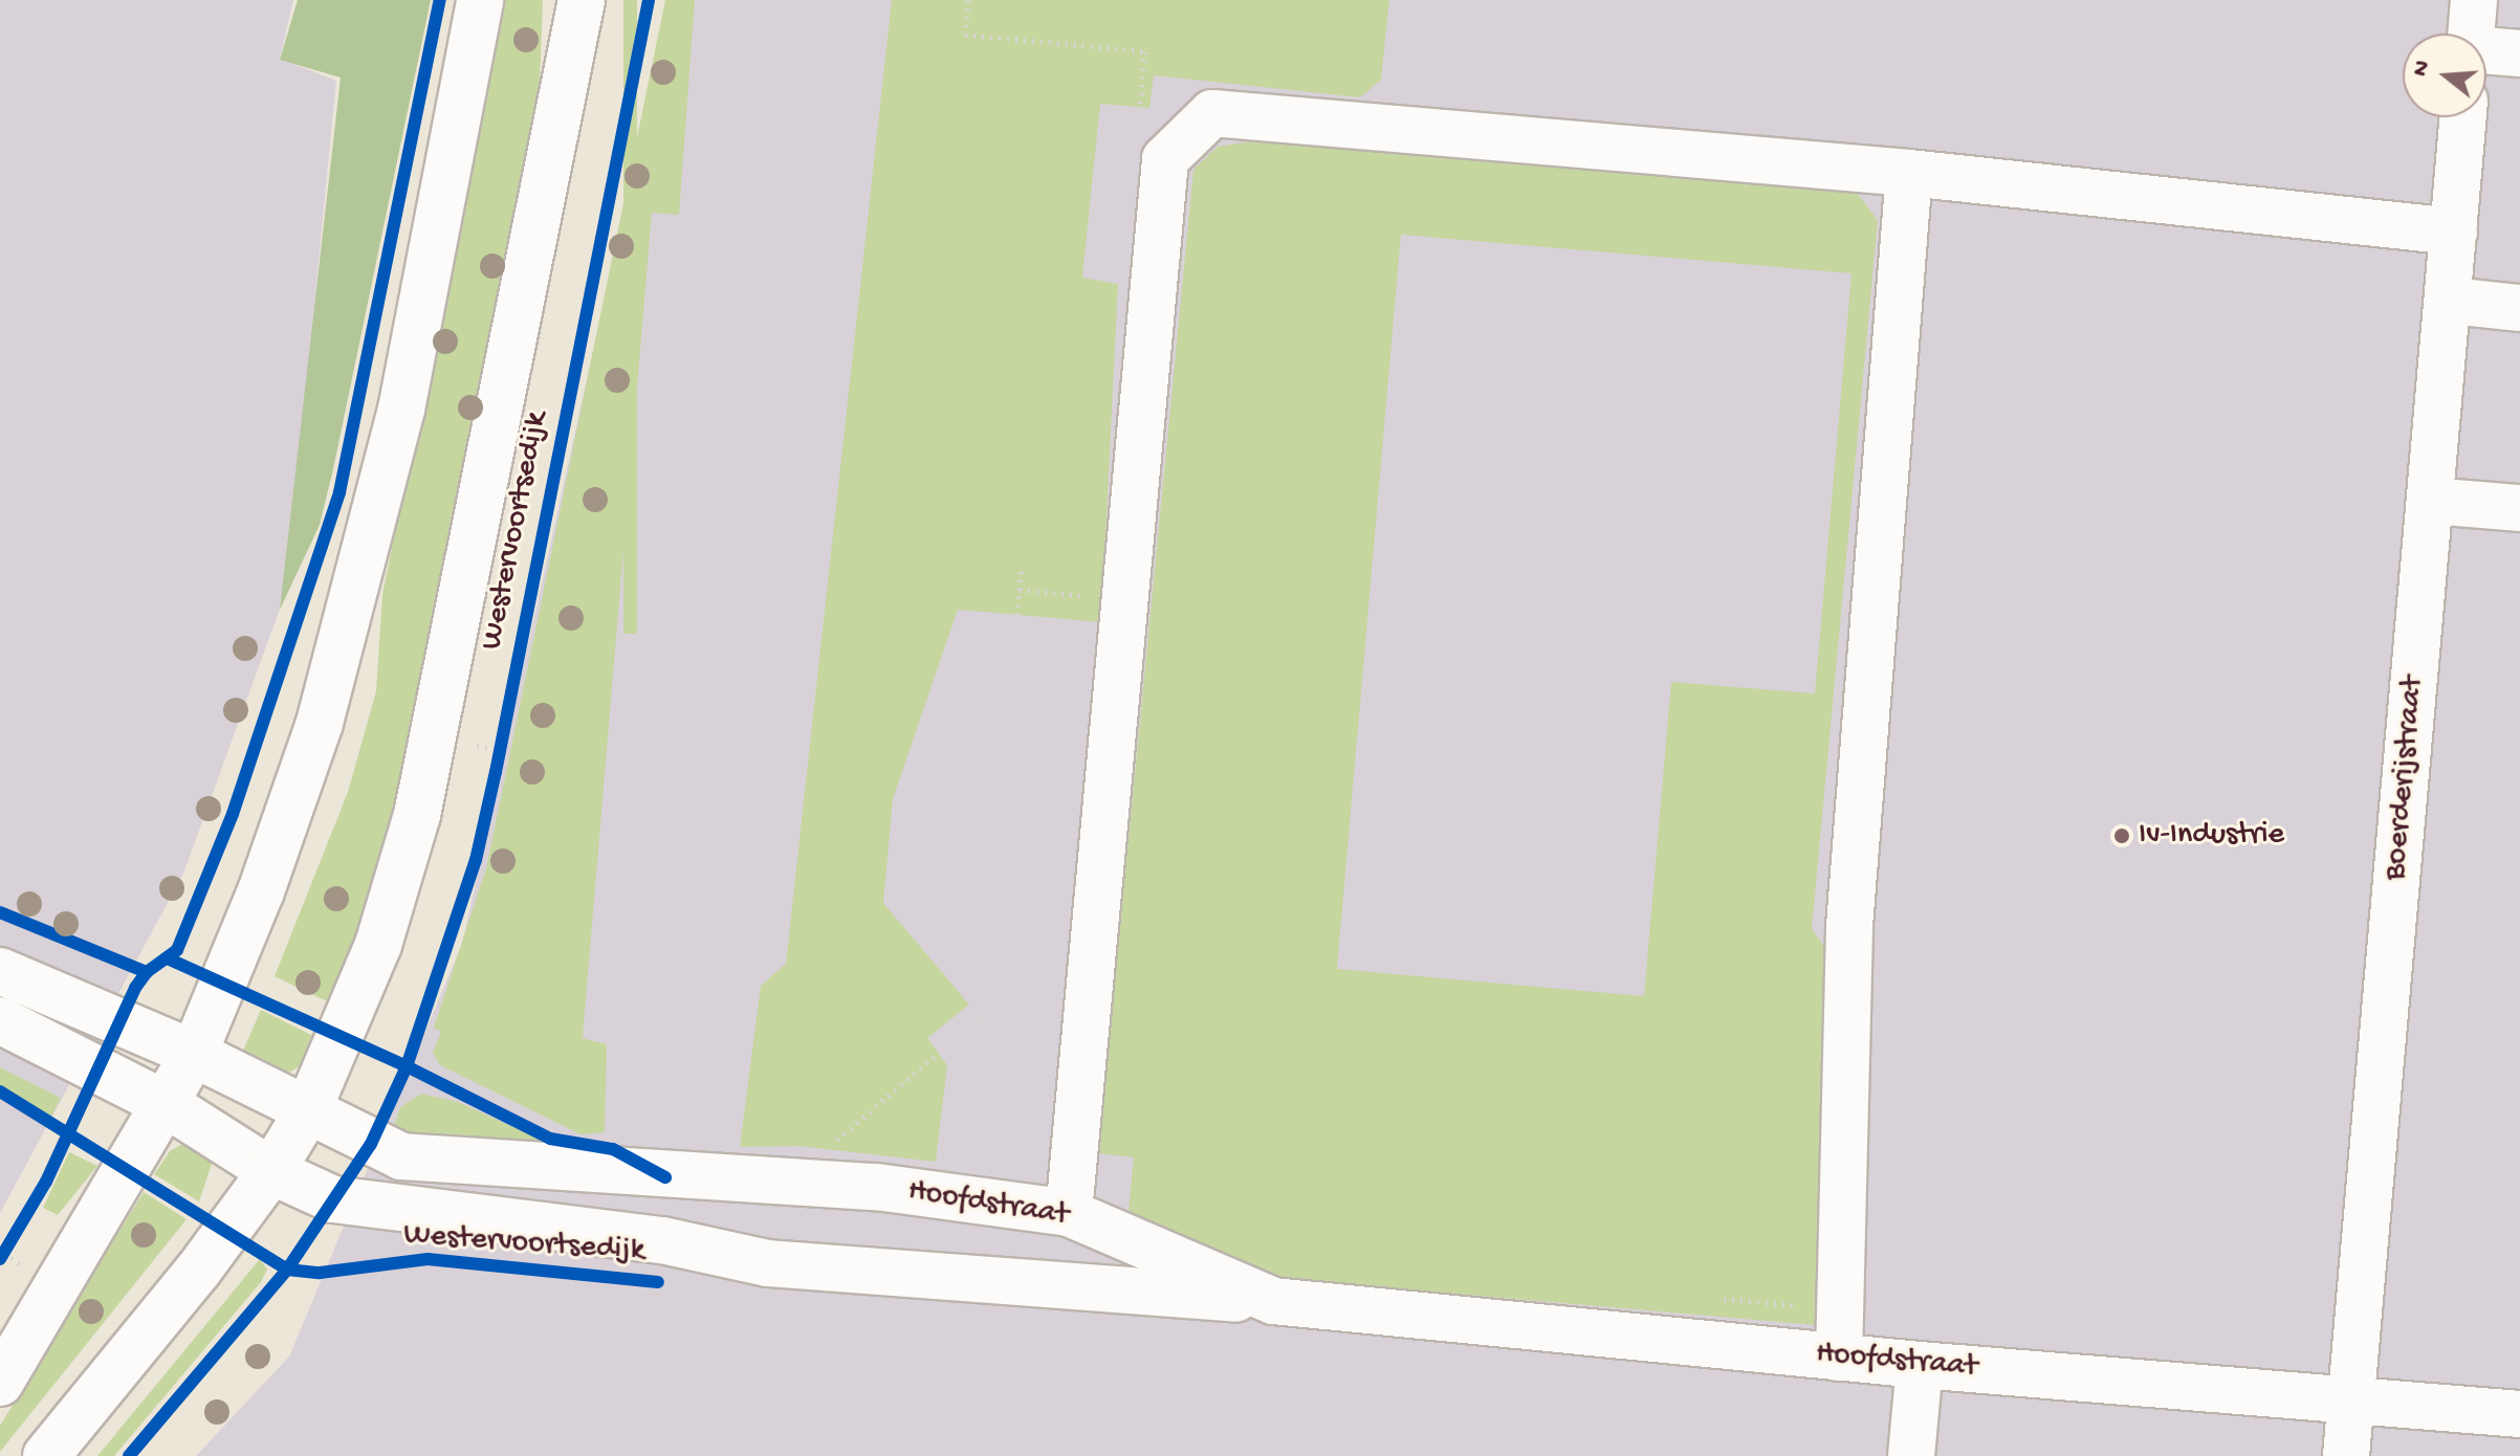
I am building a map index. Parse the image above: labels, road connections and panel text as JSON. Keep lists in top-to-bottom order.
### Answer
{
  "streets": {
    "street": ["Westervoortsedijk", "Boerderijstraat", "Hoofdstraat"]
  },
  "crossings": [
    ["Westervoortsedijk", "Hoofdstraat"],
    ["Boerderijstraat", "Hoofdstraat"]
  ],
  "places": ["Iv-Industrie"],
  "north": "left"
}
